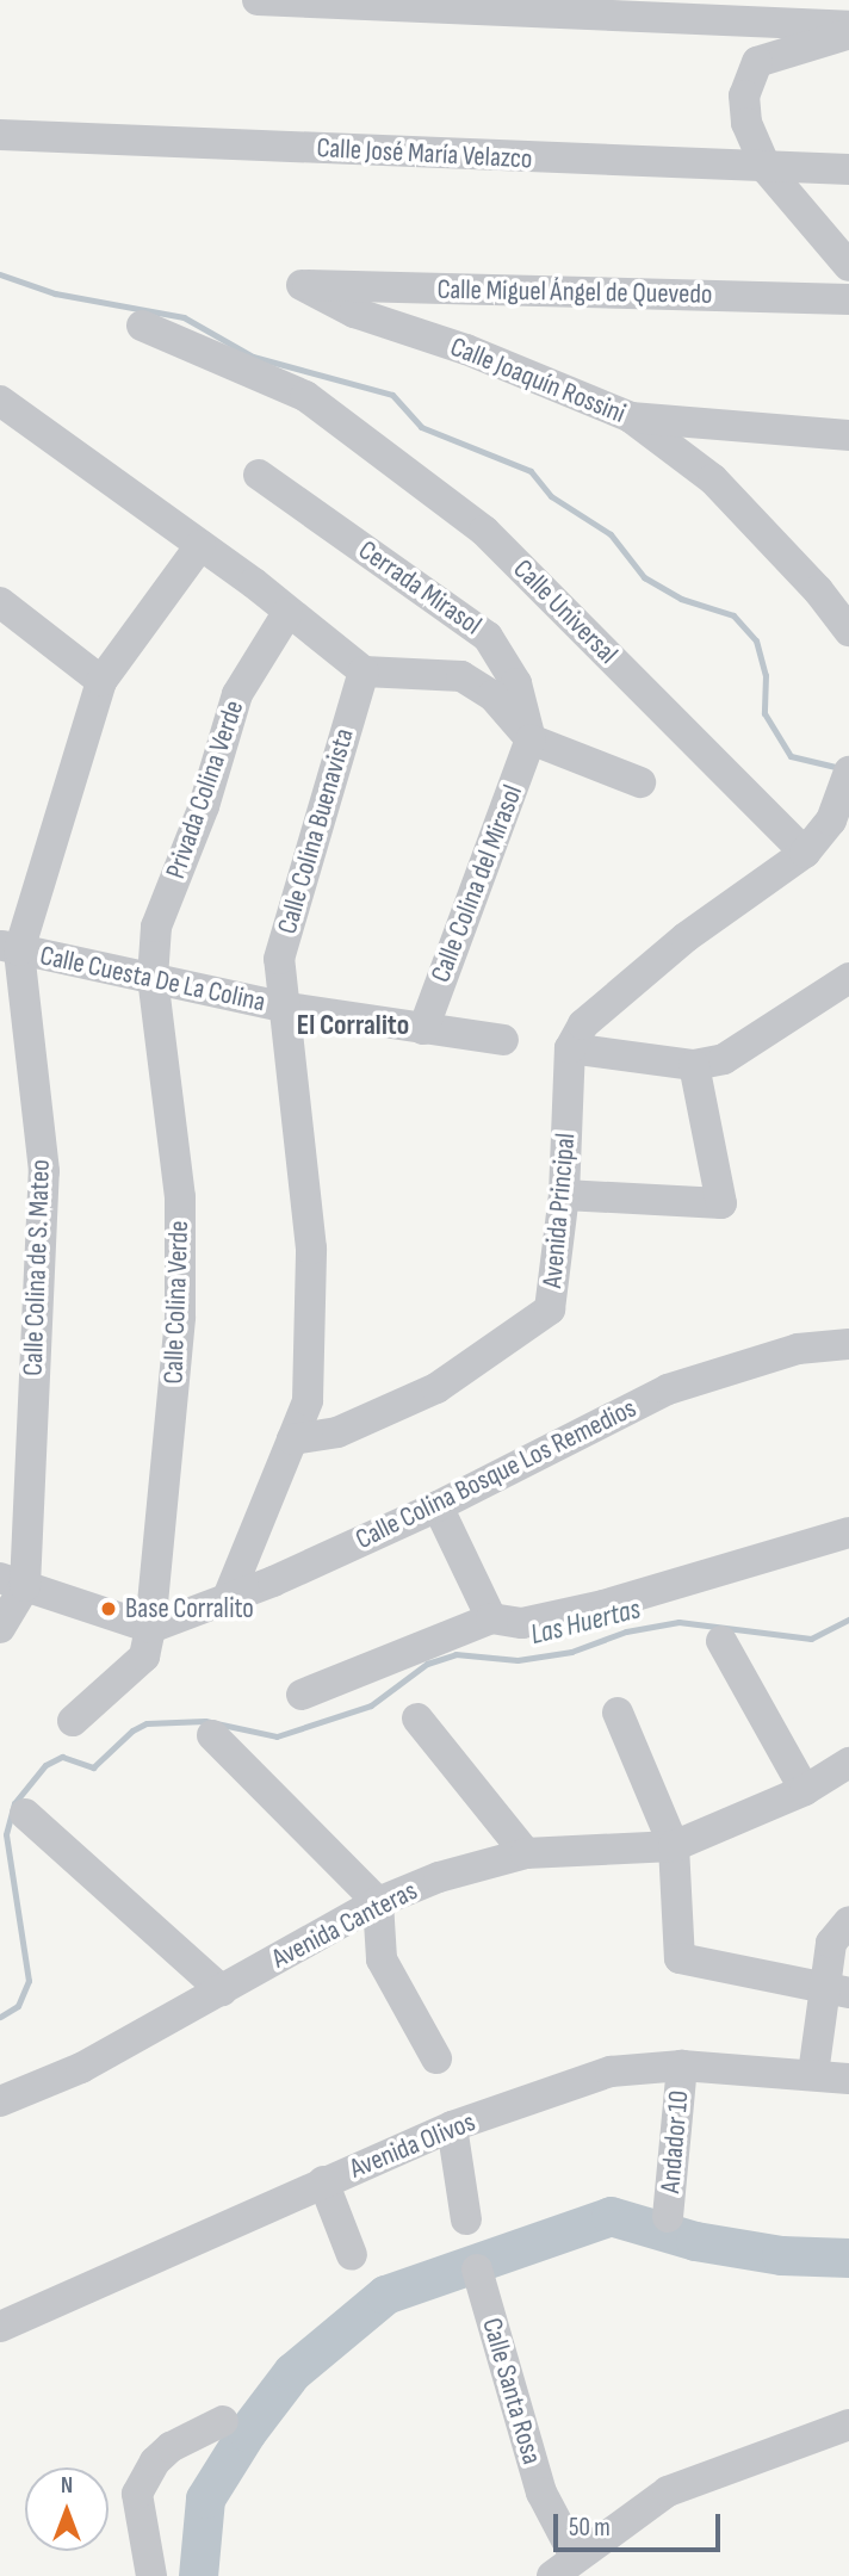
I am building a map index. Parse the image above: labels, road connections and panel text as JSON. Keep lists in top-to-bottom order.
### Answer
{
  "streets": {
    "street": [
      "Calle José María Velazco",
      "Calle Miguel Ángel de Quevedo",
      "Calle Joaquín Rossini",
      "Cerrada Mirasol",
      "Calle Universal",
      "Privada Colina Verde",
      "Calle Colina Buenavista",
      "Calle Colina del Mirasol",
      "Calle Cuesta De La Colina",
      "Avenida Principal",
      "Calle Colina de S. Mateo",
      "Calle Colina Verde",
      "Calle Colina Bosque Los Remedios",
      "Avenida Canteras",
      "Andador 10",
      "Avenida Olivos",
      "Calle Santa Rosa"
    ]
  },
  "crossings": [
    ["Calle Miguel Ángel de Quevedo", "Calle Joaquín Rossini"],
    ["Cerrada Mirasol", "Calle Colina del Mirasol"],
    ["Privada Colina Verde", "Calle Cuesta De La Colina"],
    ["Privada Colina Verde", "Calle Colina Verde"],
    ["Calle Colina Buenavista", "Calle Cuesta De La Colina"],
    ["Calle Colina Buenavista", "Avenida Principal"],
    ["Calle Colina del Mirasol", "Calle Cuesta De La Colina"],
    ["Calle Cuesta De La Colina", "Calle Colina de S. Mateo"],
    ["Calle Cuesta De La Colina", "Calle Colina Verde"],
    ["Calle Colina Verde", "Calle Colina Bosque Los Remedios"],
    ["Andador 10", "Avenida Olivos"]
  ],
  "districts": ["El Corralito"],
  "water": ["Las Huertas"],
  "places": ["Base Corralito"],
  "scale_bar": "50 m",
  "north": "top"
}
